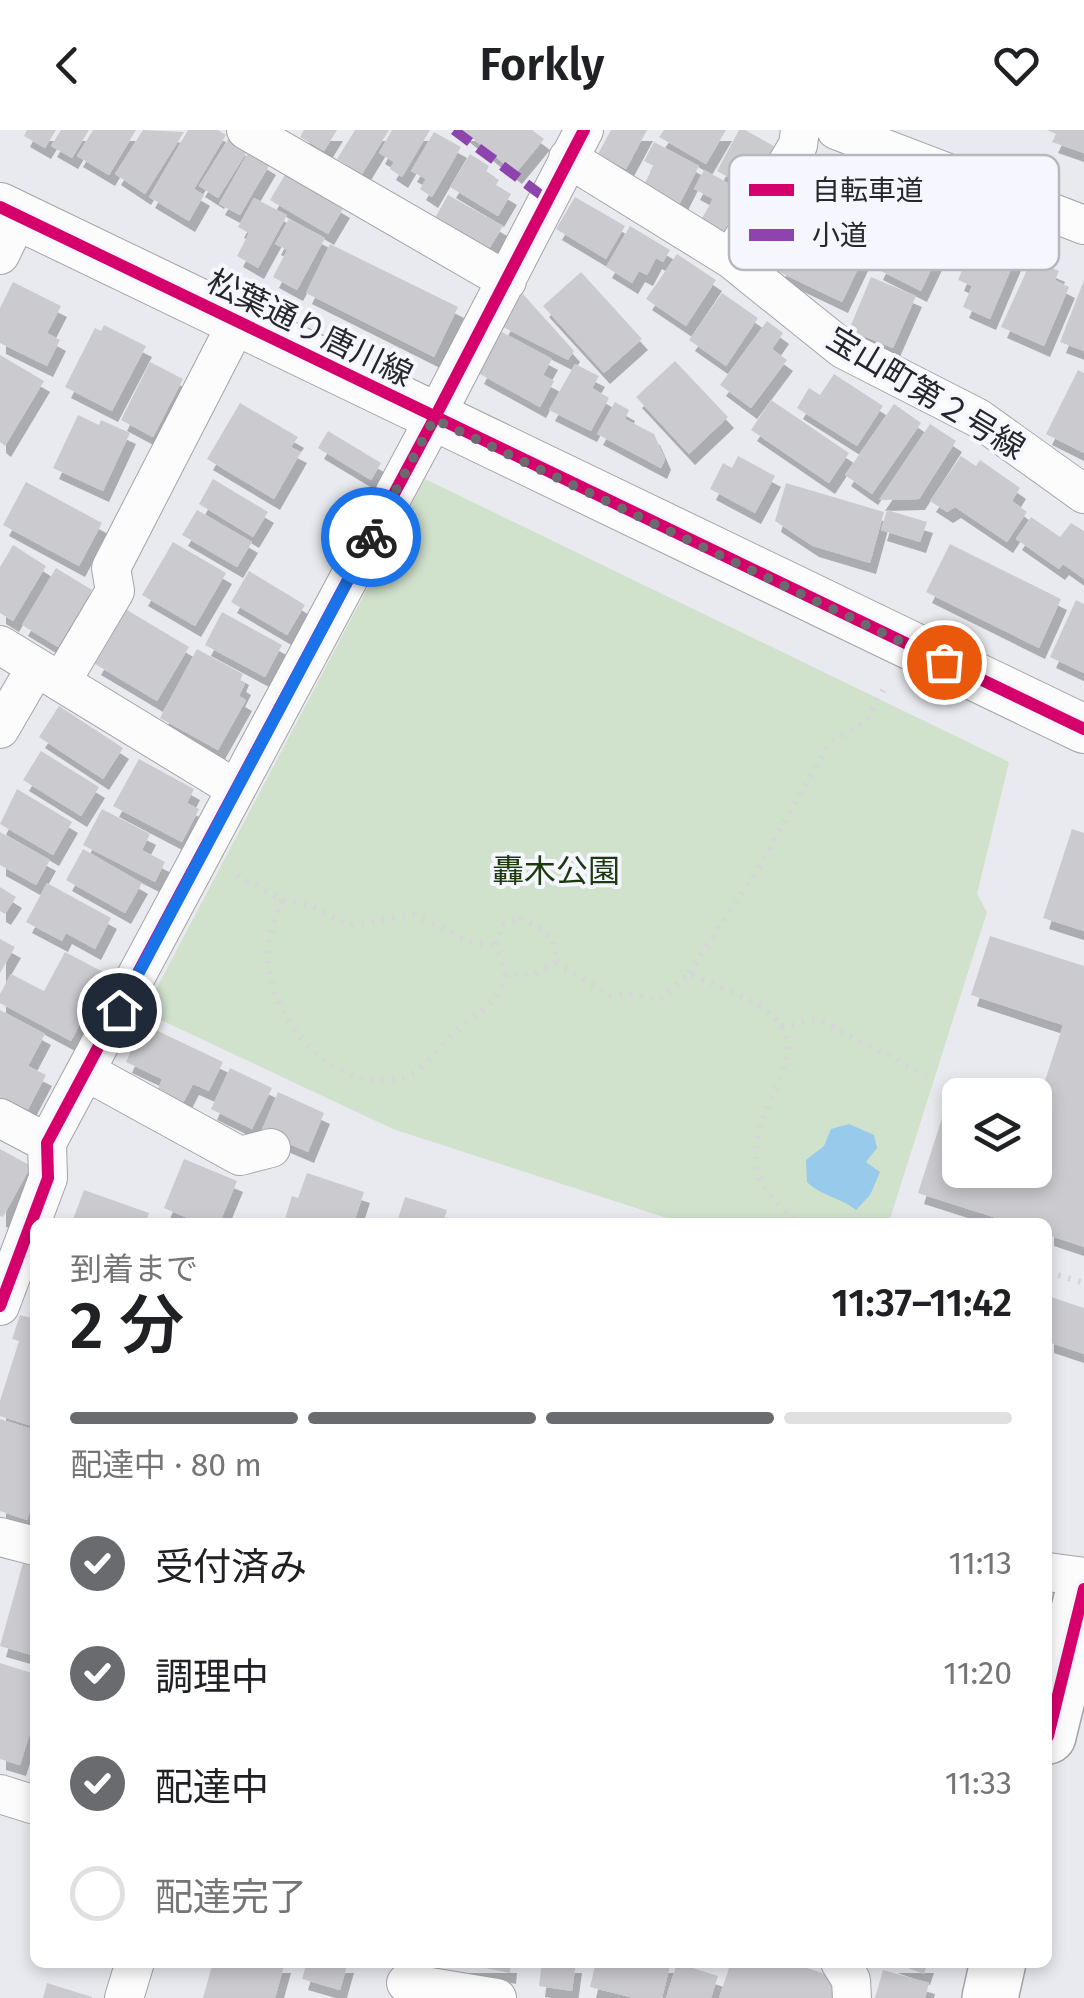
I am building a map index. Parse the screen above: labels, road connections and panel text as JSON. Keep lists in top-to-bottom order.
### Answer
{
  "streets": {
    "street": ["松葉通り唐川線", "宝山町第２号線"]
  },
  "parks": ["轟木公園"],
  "legend": ["自転車道", "小道"],
  "page": {
    "header": "Forkly",
    "heading": ["2 分", "到着まで", "11:37–11:42"],
    "bar": "配達中 · 80 m",
    "list": [
      ["受付済み", "11:13"],
      ["調理中", "11:20"],
      ["配達中", "11:33"],
      "配達完了"
    ]
  }
}
